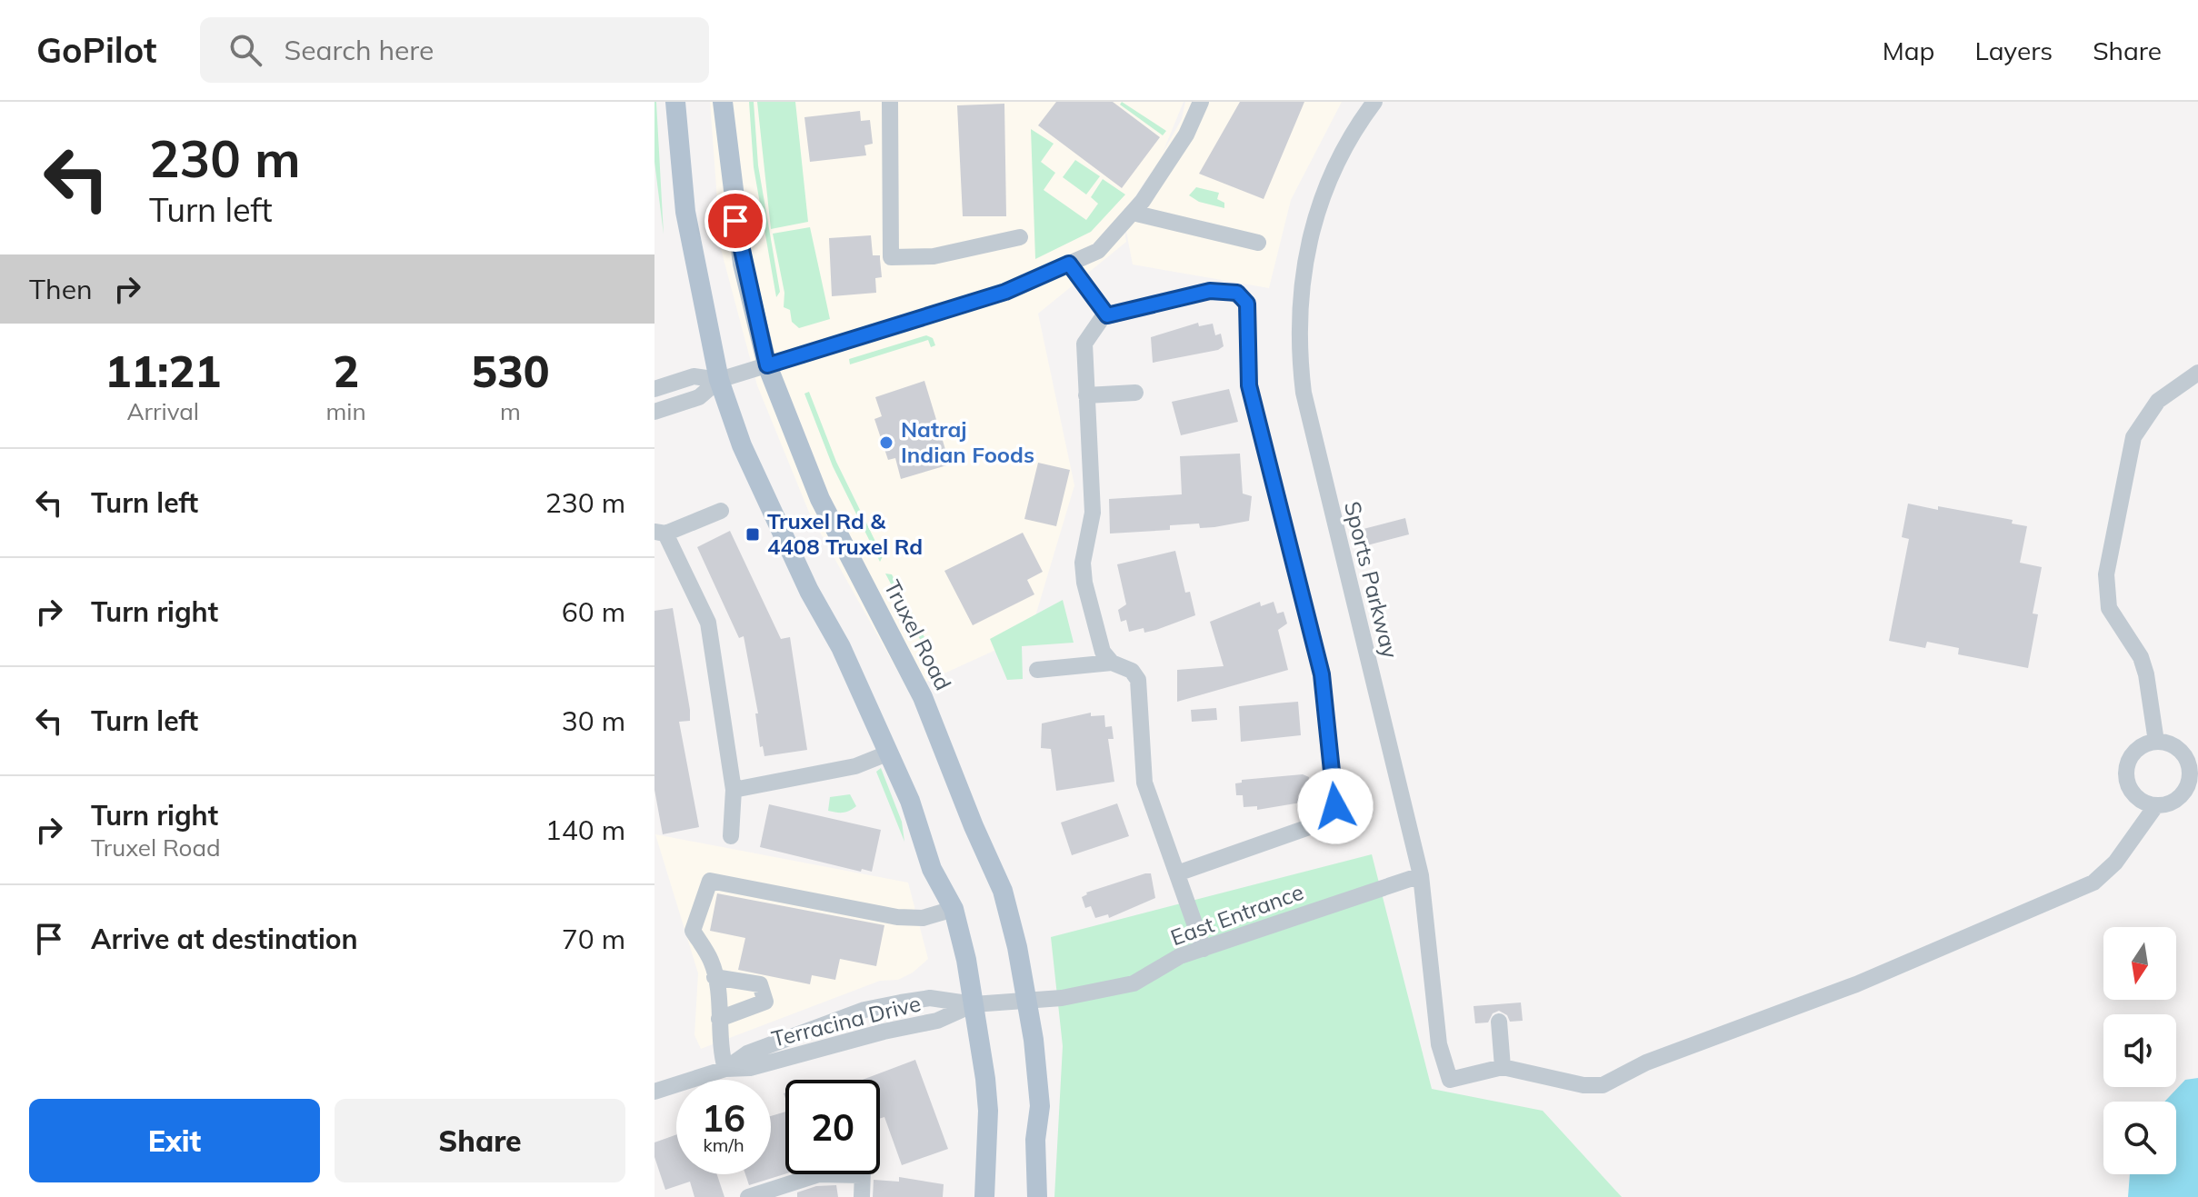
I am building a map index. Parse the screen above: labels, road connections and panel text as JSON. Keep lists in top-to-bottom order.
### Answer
{
  "streets": {
    "main road": ["Truxel Road"],
    "street": ["Sports Parkway", "East Entrance", "Terracina Drive"]
  },
  "crossings": [
    ["Sports Parkway", "East Entrance"],
    ["Truxel Road", "East Entrance"],
    ["Truxel Road", "Terracina Drive"],
    ["East Entrance", "Terracina Drive"]
  ],
  "places": {
    "other": ["Natraj Indian Foods"],
    "transit": ["Truxel Rd & 4408 Truxel Rd"]
  },
  "north": "bottom",
  "page": {
    "header": "GoPilot",
    "search": "Search here",
    "nav": ["Map", "Layers", "Share"],
    "turn": ["230 m", "Turn left"],
    "then": "Then",
    "eta": [
      "11:21",
      "Arrival",
      "2",
      "min",
      "530",
      "m"
    ],
    "list": [
      {
        "name": "Turn left",
        "value": "230 m"
      },
      {
        "name": "Turn right",
        "value": "60 m"
      },
      {
        "name": "Turn left",
        "value": "30 m"
      },
      {
        "name": "Turn right",
        "note": "Truxel Road",
        "value": "140 m"
      },
      {
        "name": "Arrive at destination",
        "value": "70 m"
      }
    ],
    "speed": "16 km/h",
    "limit": "20",
    "buttons": ["Exit", "Share"]
  }
}
